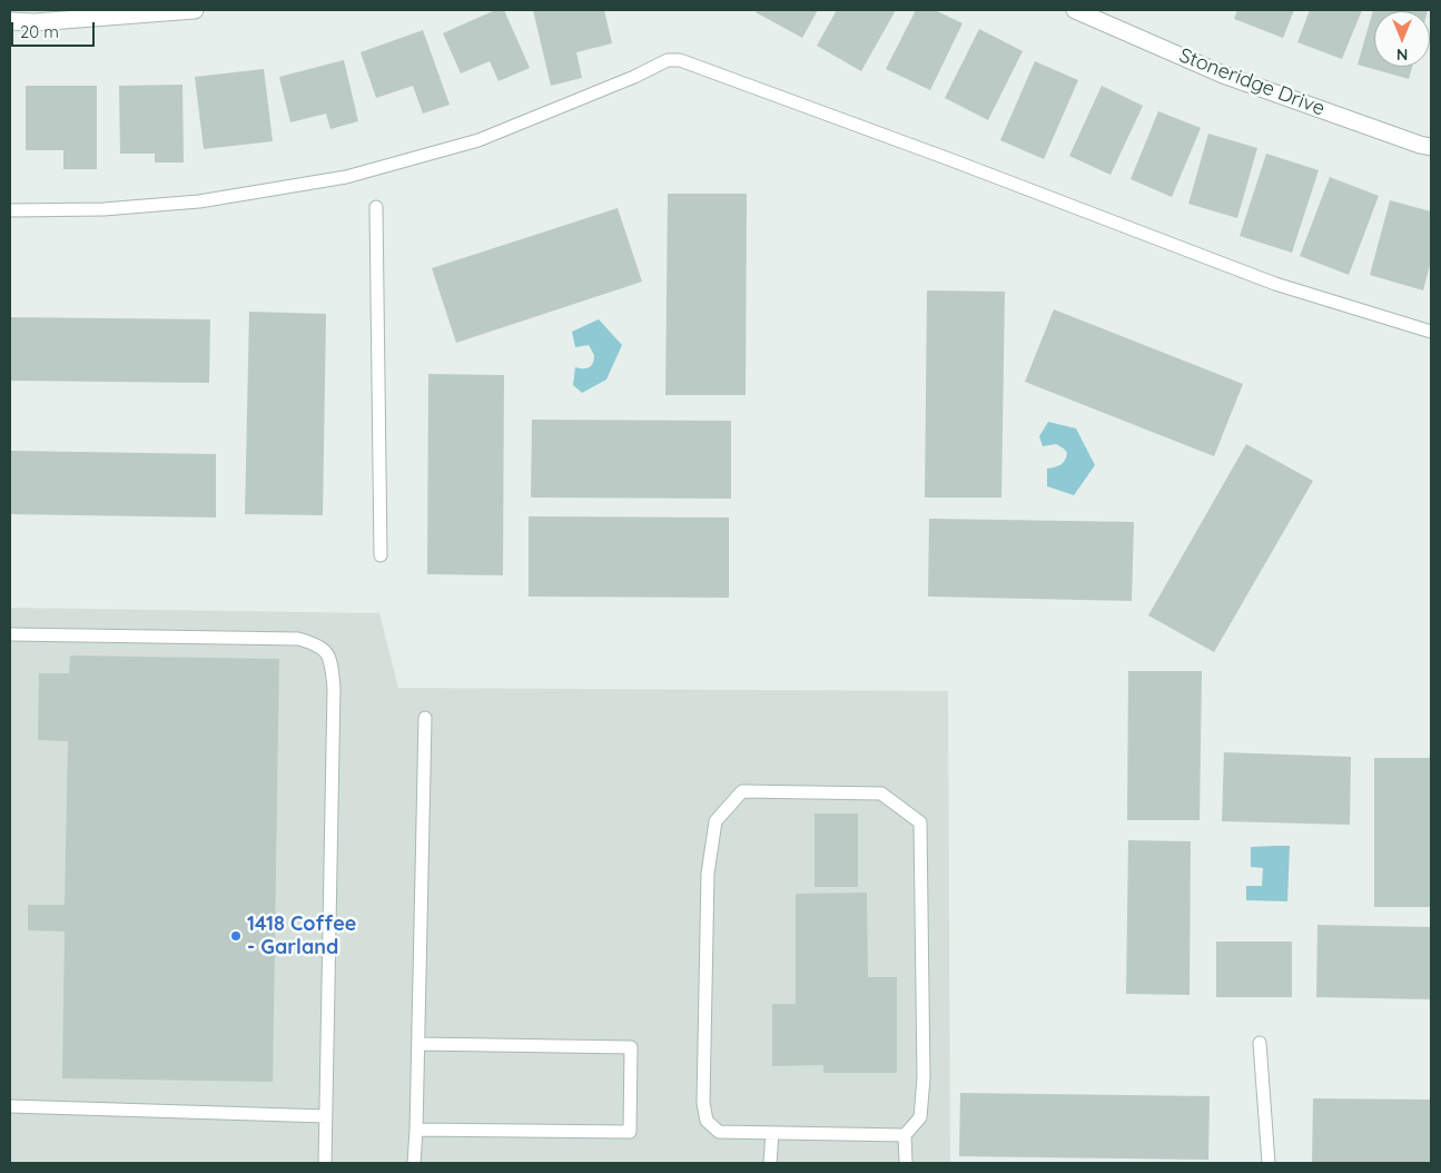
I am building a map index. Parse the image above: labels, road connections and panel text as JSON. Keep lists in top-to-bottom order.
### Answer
{
  "streets": {
    "street": ["Stoneridge Drive"]
  },
  "places": ["1418 Coffee - Garland"],
  "scale_bar": "20 m",
  "north": "bottom"
}
